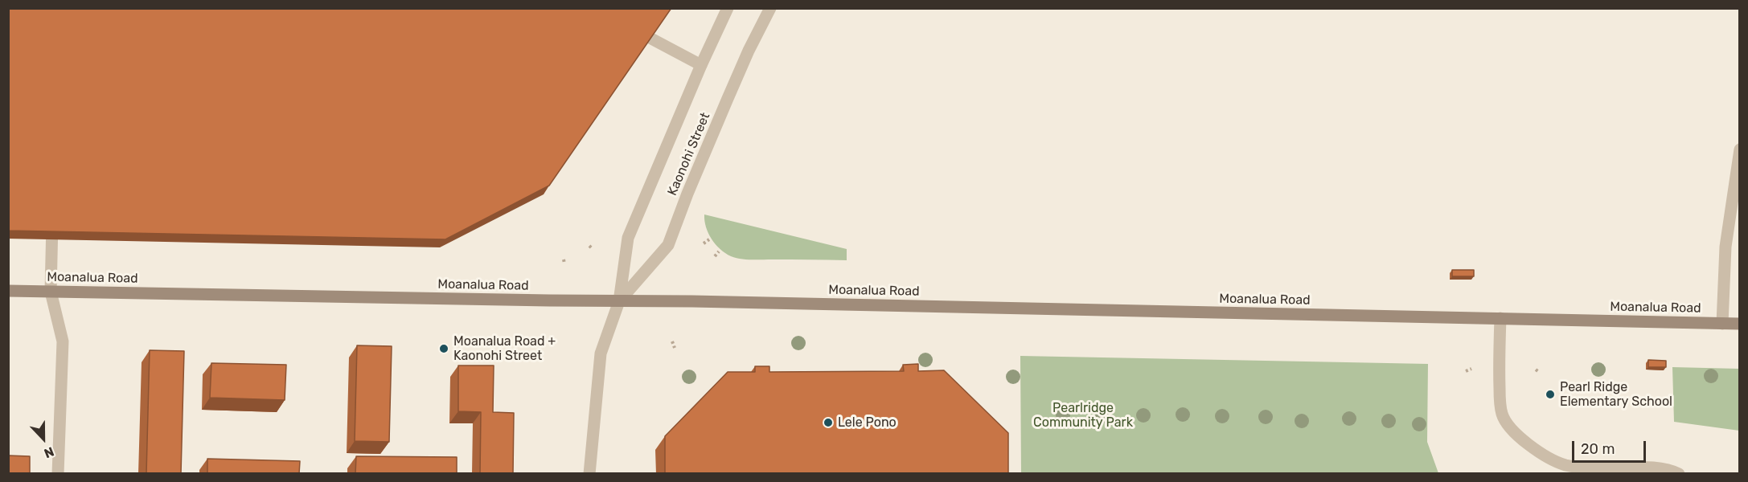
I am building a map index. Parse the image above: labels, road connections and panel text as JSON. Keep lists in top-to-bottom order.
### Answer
{
  "streets": {
    "main road": ["Moanalua Road"],
    "street": ["Kaonohi Street"]
  },
  "crossings": [
    ["Kaonohi Street", "Moanalua Road"]
  ],
  "parks": ["Pearlridge Community Park"],
  "places": ["Moanalua Road + Kaonohi Street", "Pearl Ridge Elementary School", "Lele Pono"],
  "scale_bar": "20 m",
  "north": "bottom"
}
